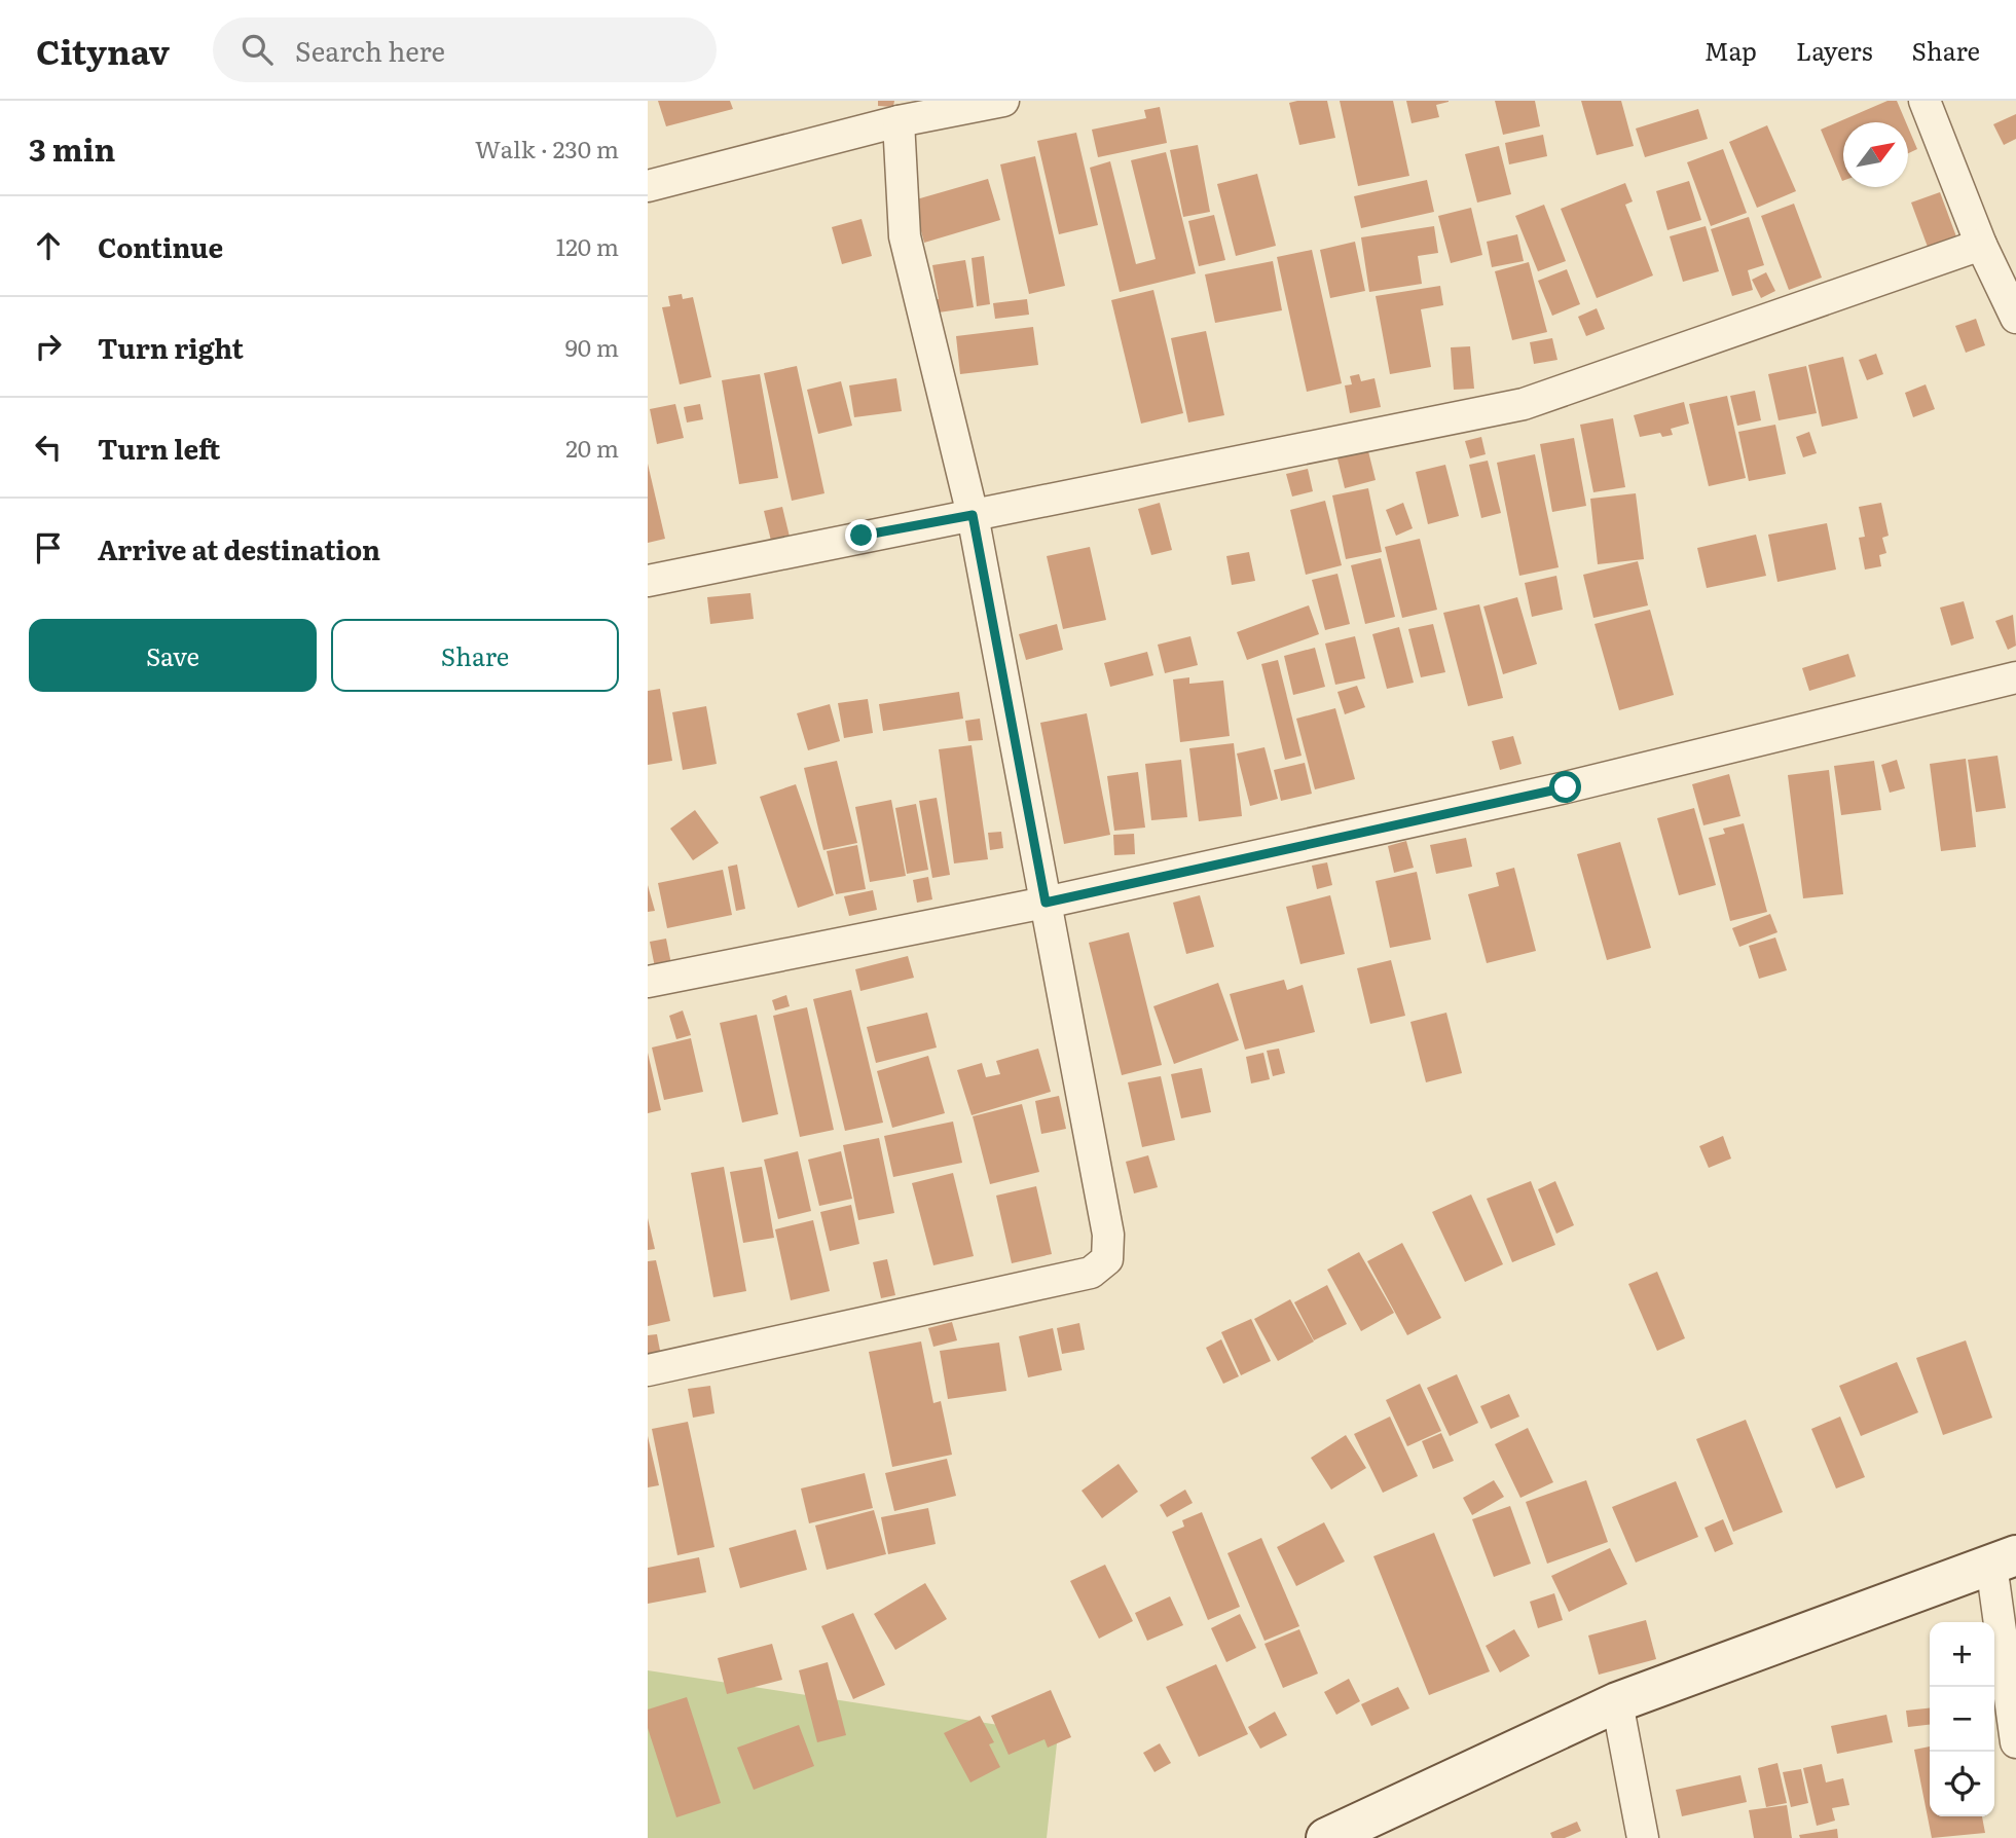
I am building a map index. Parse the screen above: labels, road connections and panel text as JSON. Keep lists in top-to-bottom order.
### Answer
{
  "north": "top right",
  "page": {
    "header": "Citynav",
    "search": "Search here",
    "nav": ["Map", "Layers", "Share"],
    "heading": ["3 min", "Walk · 230 m"],
    "list": [
      ["Continue", "120 m"],
      ["Turn right", "90 m"],
      ["Turn left", "20 m"],
      "Arrive at destination"
    ],
    "buttons": ["Save", "Share"],
    "map_buttons": ["+", "−"]
  }
}
